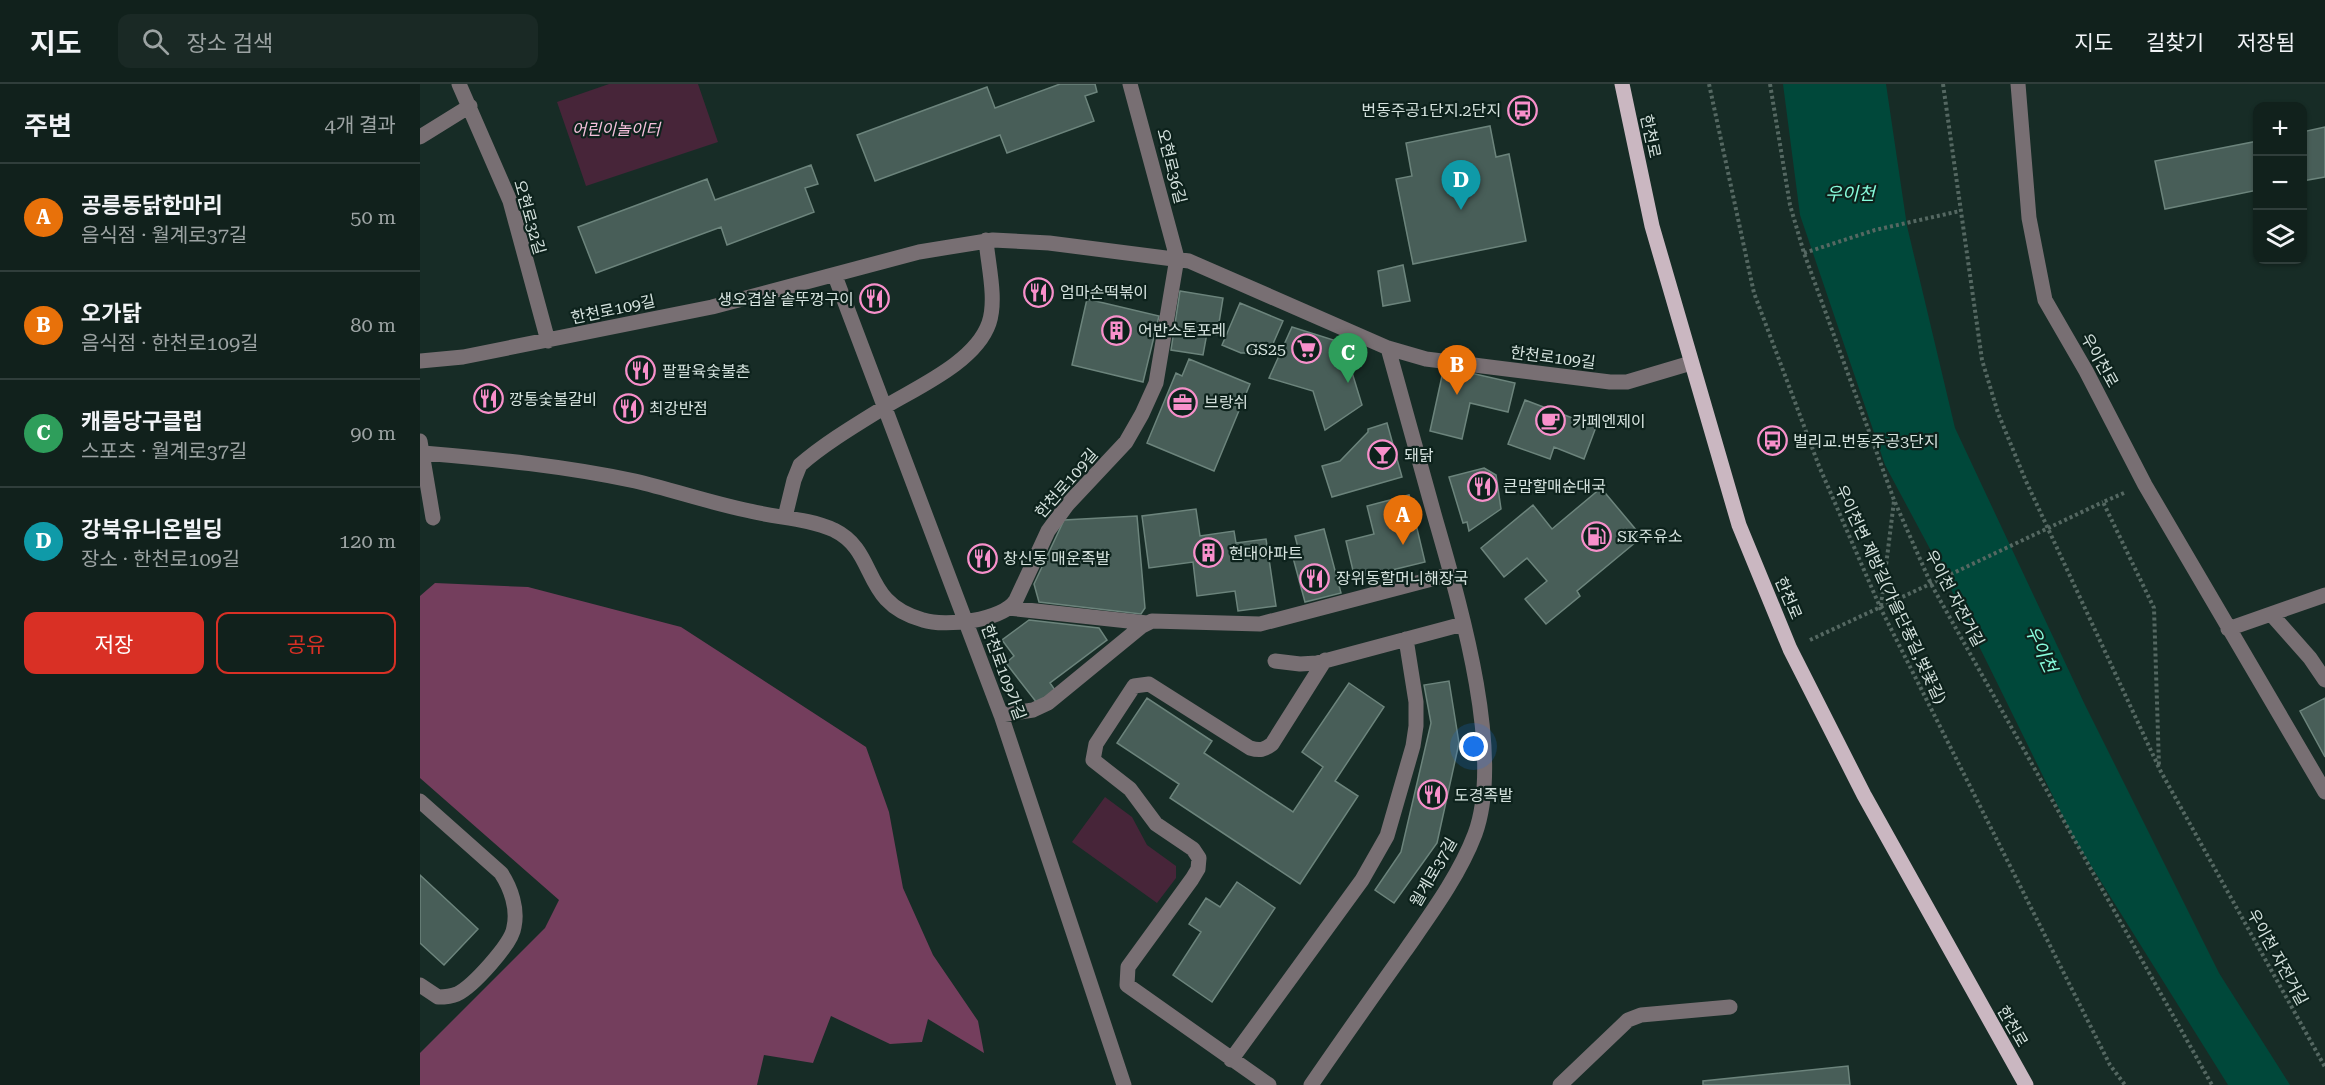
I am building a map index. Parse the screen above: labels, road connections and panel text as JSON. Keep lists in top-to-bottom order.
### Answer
{
  "streets": {
    "main road": ["한천로"],
    "street": [
      "오현로36길",
      "오현로32길",
      "한천로109길",
      "우이천로",
      "한천로109가길",
      "월계로37길"
    ],
    "path": ["우이천변 제방길(가을단풍길,벚꽃길)", "우이천 자전거길"]
  },
  "crossings": [
    ["한천로", "한천로109길"],
    ["오현로36길", "한천로109길"],
    ["오현로32길", "한천로109길"],
    ["한천로109길", "한천로109가길"],
    ["한천로109길", "월계로37길"]
  ],
  "water": ["우이천"],
  "parks": ["어린이놀이터"],
  "places": {
    "bus stop": ["번동주공1단지.2단지", "벌리교.번동주공3단지"],
    "restaurant": [
      "엄마손떡볶이",
      "생오겹살 솥뚜껑구이",
      "팔팔육숯불촌",
      "깡통숯불갈비",
      "최강반점",
      "큰맘할매순대국",
      "창신동 매운족발",
      "장위동할머니해장국",
      "도경족발"
    ],
    "building": ["어반스톤포레", "현대아파트"],
    "supermarket": ["GS25"],
    "office": ["브랑쉬"],
    "cafe": ["카페엔제이"],
    "bar": ["돼닭"],
    "fuel station": ["SK주유소"]
  },
  "page": {
    "header": "지도",
    "search": "장소 검색",
    "nav": ["지도", "길찾기", "저장됨"],
    "heading": ["주변", "4개 결과"],
    "map_buttons": ["+", "−"],
    "pins": [
      "D",
      "C",
      "B",
      "A"
    ],
    "list": [
      {
        "mark": "A",
        "name": "공릉동닭한마리",
        "note": "음식점 · 월계로37길",
        "value": "50 m"
      },
      {
        "mark": "B",
        "name": "오가닭",
        "note": "음식점 · 한천로109길",
        "value": "80 m"
      },
      {
        "mark": "C",
        "name": "캐롬당구클럽",
        "note": "스포츠 · 월계로37길",
        "value": "90 m"
      },
      {
        "mark": "D",
        "name": "강북유니온빌딩",
        "note": "장소 · 한천로109길",
        "value": "120 m"
      }
    ],
    "buttons": ["저장", "공유"]
  }
}
